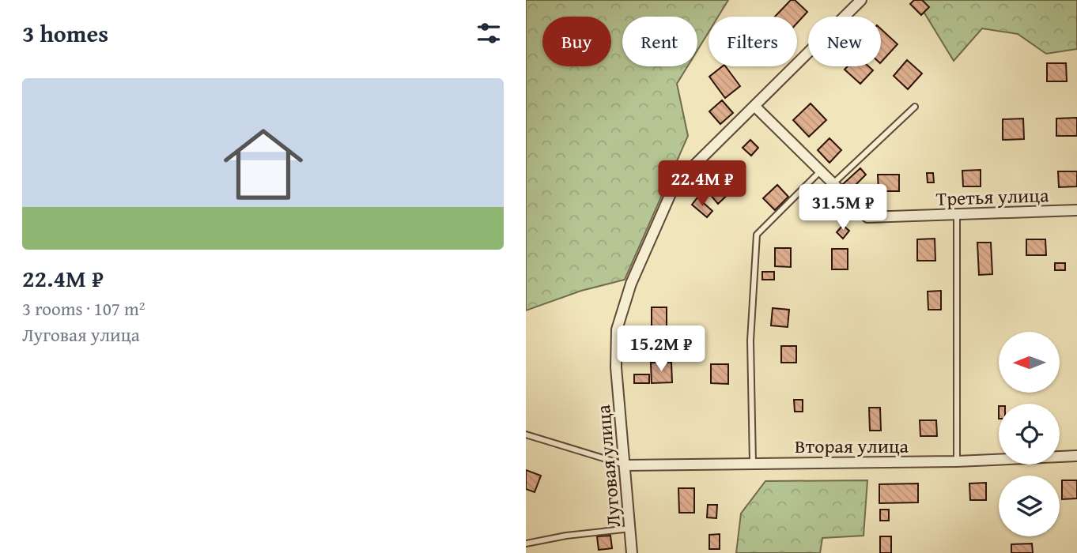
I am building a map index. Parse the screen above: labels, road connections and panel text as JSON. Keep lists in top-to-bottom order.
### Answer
{
  "streets": {
    "street": ["Третья улица", "Вторая улица", "Луговая улица"]
  },
  "crossings": [
    ["Третья улица", "Луговая улица"],
    ["Вторая улица", "Луговая улица"]
  ],
  "north": "left",
  "page": {
    "heading": "3 homes",
    "chip": [
      "Buy",
      "Rent",
      "Filters",
      "New"
    ],
    "list": [
      {
        "name": "22.4M ₽",
        "note": "3 rooms · 107 m² · Луговая улица"
      }
    ],
    "price": ["22.4M ₽", "31.5M ₽", "15.2M ₽"]
  }
}
